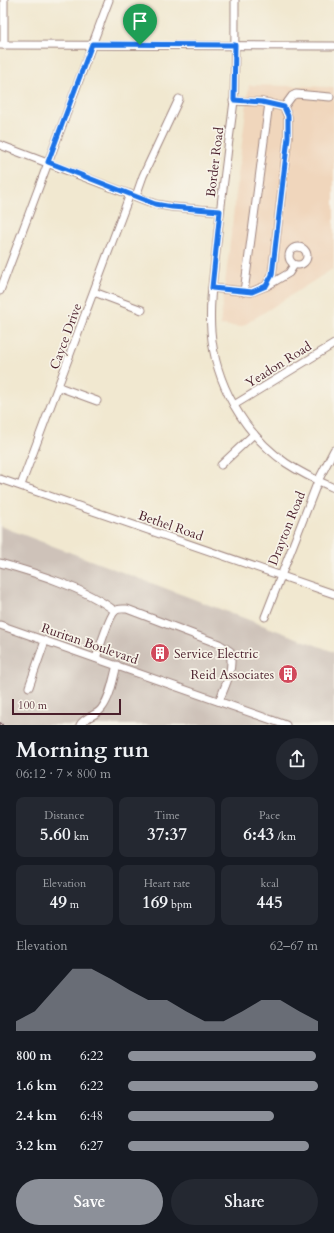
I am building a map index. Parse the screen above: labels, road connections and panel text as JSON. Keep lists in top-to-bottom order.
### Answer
{
  "streets": {
    "street": [
      "Border Road",
      "Cayce Drive",
      "Yeadon Road",
      "Bethel Road",
      "Drayton Road",
      "Ruritan Boulevard"
    ]
  },
  "crossings": [
    ["Border Road", "Yeadon Road"],
    ["Border Road", "Drayton Road"],
    ["Cayce Drive", "Bethel Road"],
    ["Bethel Road", "Drayton Road"]
  ],
  "places": {
    "building": ["Service Electric", "Reid Associates"]
  },
  "scale_bar": "100 m",
  "page": {
    "scale": "100 m",
    "heading": ["Morning run", "06:12 · 7 × 800 m"],
    "stats": [
      ["Distance", "5.60 km"],
      ["Time", "37:37"],
      ["Pace", "6:43 /km"],
      ["Elevation", "49 m"],
      ["Heart rate", "169 bpm"],
      ["kcal", "445"]
    ],
    "chart": ["Elevation", "62–67 m"],
    "list": [
      {
        "name": "800 m",
        "note": "6:22"
      },
      {
        "name": "1.6 km",
        "note": "6:22"
      },
      {
        "name": "2.4 km",
        "note": "6:48"
      },
      {
        "name": "3.2 km",
        "note": "6:27"
      }
    ],
    "buttons": ["Save", "Share"]
  }
}
